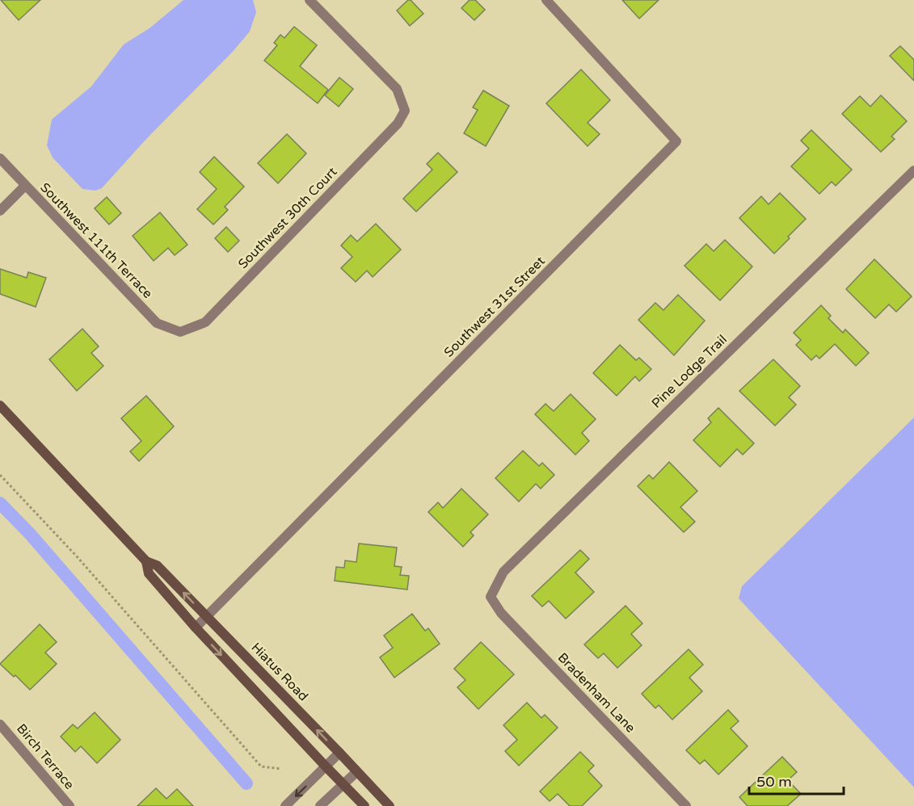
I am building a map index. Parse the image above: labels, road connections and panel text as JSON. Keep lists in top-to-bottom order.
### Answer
{
  "streets": {
    "street": [
      "Southwest 30th Court",
      "Southwest 111th Terrace",
      "Southwest 31st Street",
      "Pine Lodge Trail",
      "Hiatus Road",
      "Bradenham Lane",
      "Birch Terrace"
    ]
  },
  "crossings": [
    ["Southwest 30th Court", "Southwest 111th Terrace"],
    ["Southwest 31st Street", "Hiatus Road"],
    ["Pine Lodge Trail", "Bradenham Lane"]
  ],
  "scale_bar": "50 m"
}
